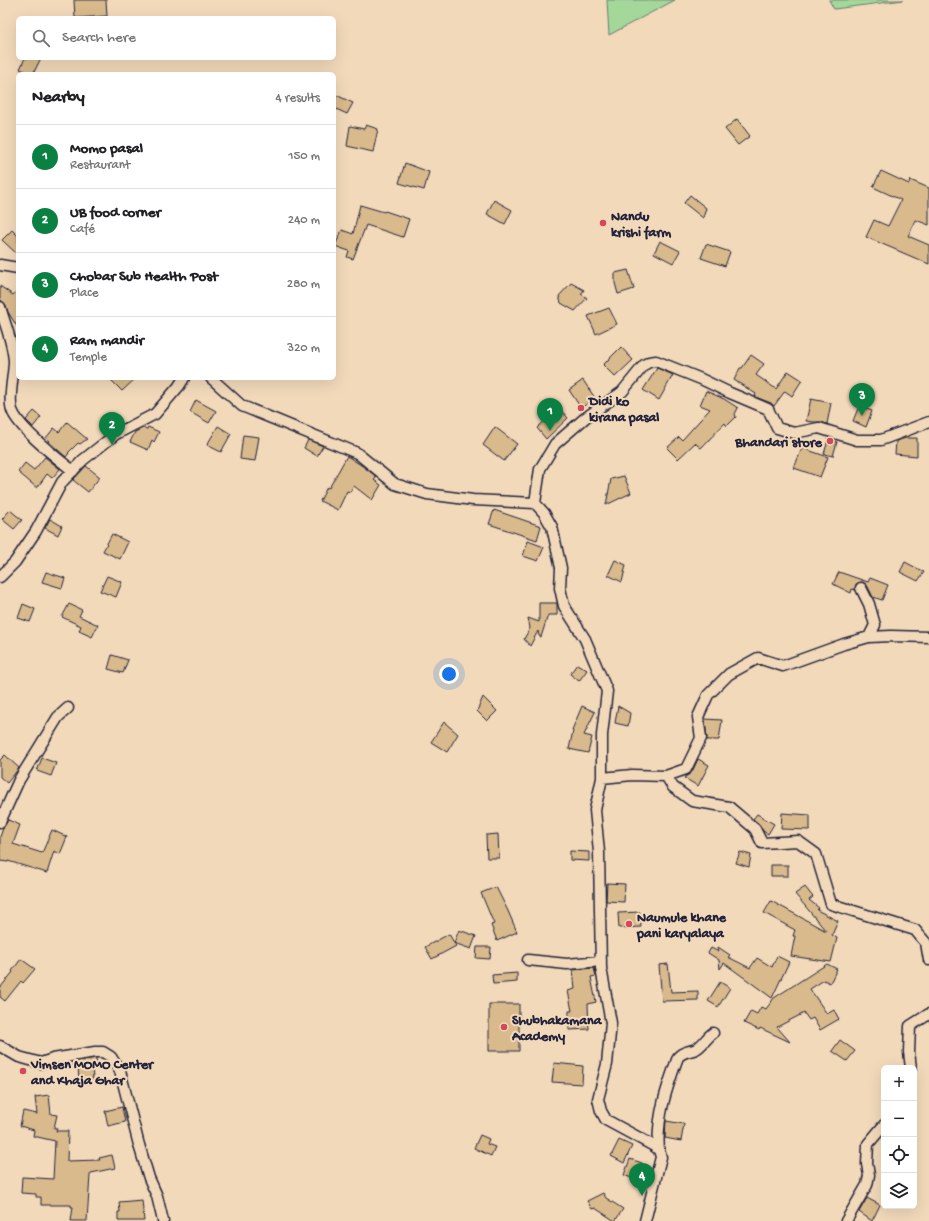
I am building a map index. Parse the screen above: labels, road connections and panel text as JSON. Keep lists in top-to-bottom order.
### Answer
{
  "places": [
    "Nandu krishi farm",
    "Didi ko kirana pasal",
    "Bhandari store",
    "Naumule khane pani karyalaya",
    "Shubhakamana Academy",
    "Vimsen MOMO Center and Khaja Ghar"
  ],
  "page": {
    "search": "Search here",
    "heading": ["Nearby", "4 results"],
    "list": [
      {
        "mark": "1",
        "name": "Momo pasal",
        "note": "Restaurant",
        "value": "150 m"
      },
      {
        "mark": "2",
        "name": "UB food corner",
        "note": "Café",
        "value": "240 m"
      },
      {
        "mark": "3",
        "name": "Chobar Sub Health Post",
        "note": "Place",
        "value": "280 m"
      },
      {
        "mark": "4",
        "name": "Ram mandir",
        "note": "Temple",
        "value": "320 m"
      }
    ],
    "pins": [
      "3",
      "1",
      "2",
      "4"
    ],
    "map_buttons": ["+", "−"]
  }
}
